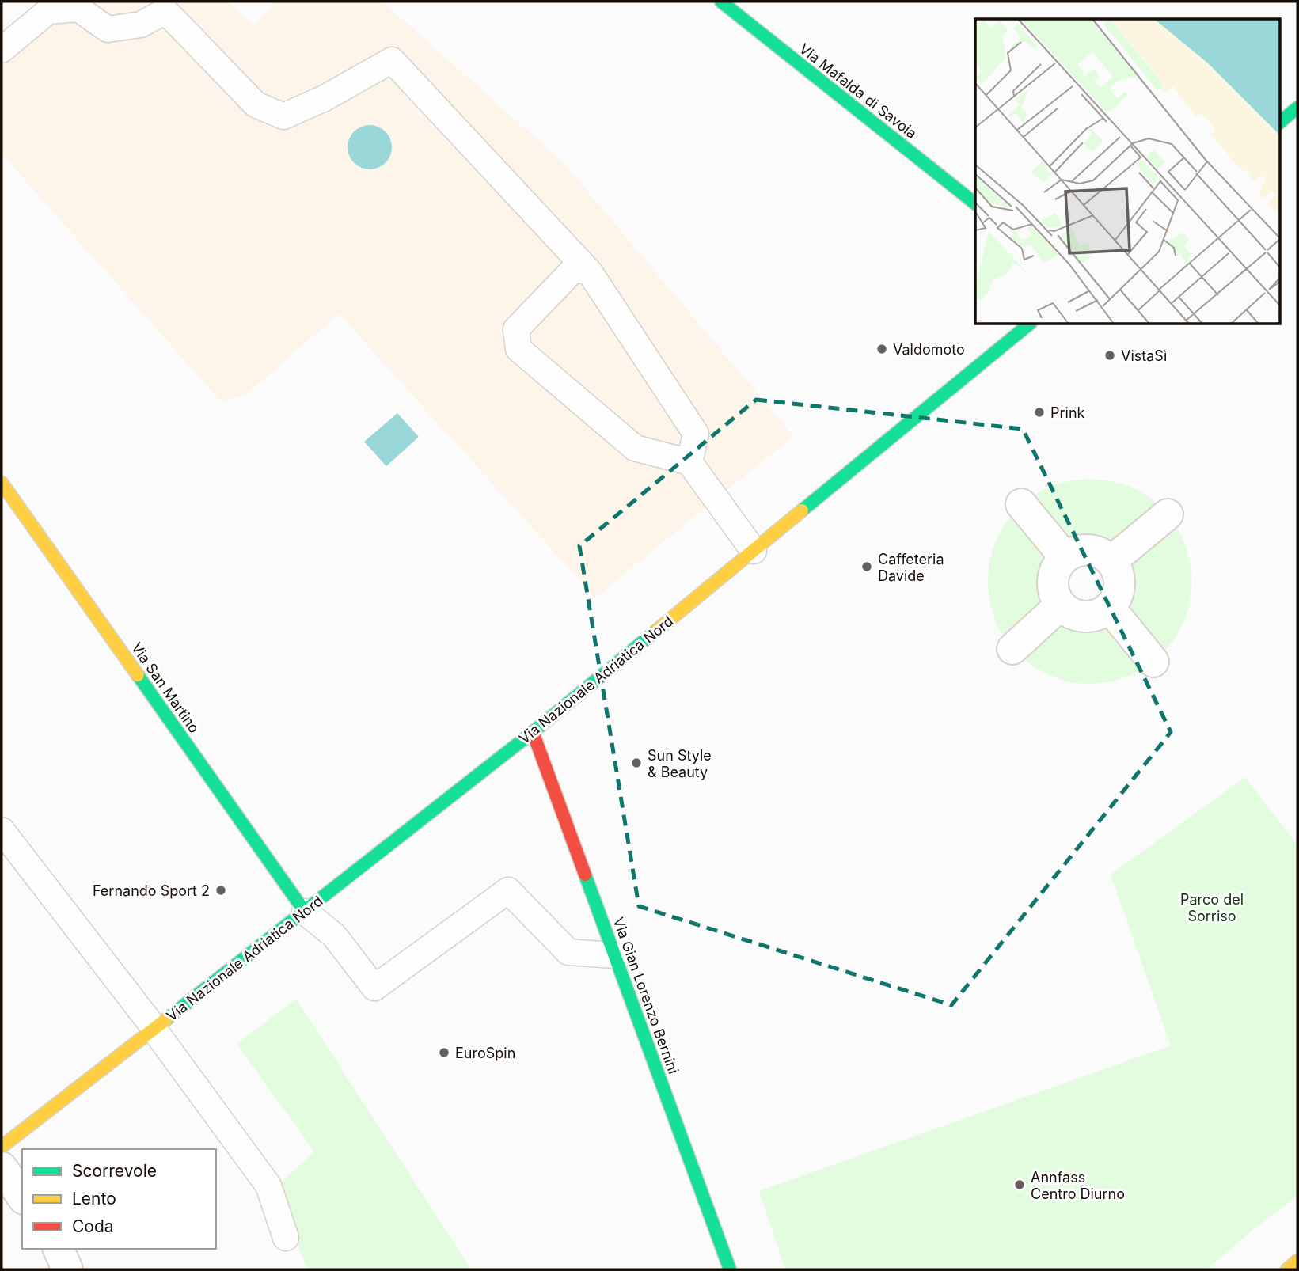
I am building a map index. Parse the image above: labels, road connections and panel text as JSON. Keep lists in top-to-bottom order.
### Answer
{
  "streets": {
    "street": [
      "Via Mafalda di Savoia",
      "Via Nazionale Adriatica Nord",
      "Via San Martino",
      "Via Gian Lorenzo Bernini"
    ]
  },
  "crossings": [
    ["Via Nazionale Adriatica Nord", "Via San Martino"],
    ["Via Nazionale Adriatica Nord", "Via Gian Lorenzo Bernini"]
  ],
  "parks": ["Parco del Sorriso"],
  "places": [
    "Valdomoto",
    "VistaSì",
    "Prink",
    "Caffeteria Davide",
    "Sun Style & Beauty",
    "Fernando Sport 2",
    "EuroSpin",
    "Annfass Centro Diurno"
  ],
  "legend": ["Scorrevole", "Lento", "Coda"]
}
